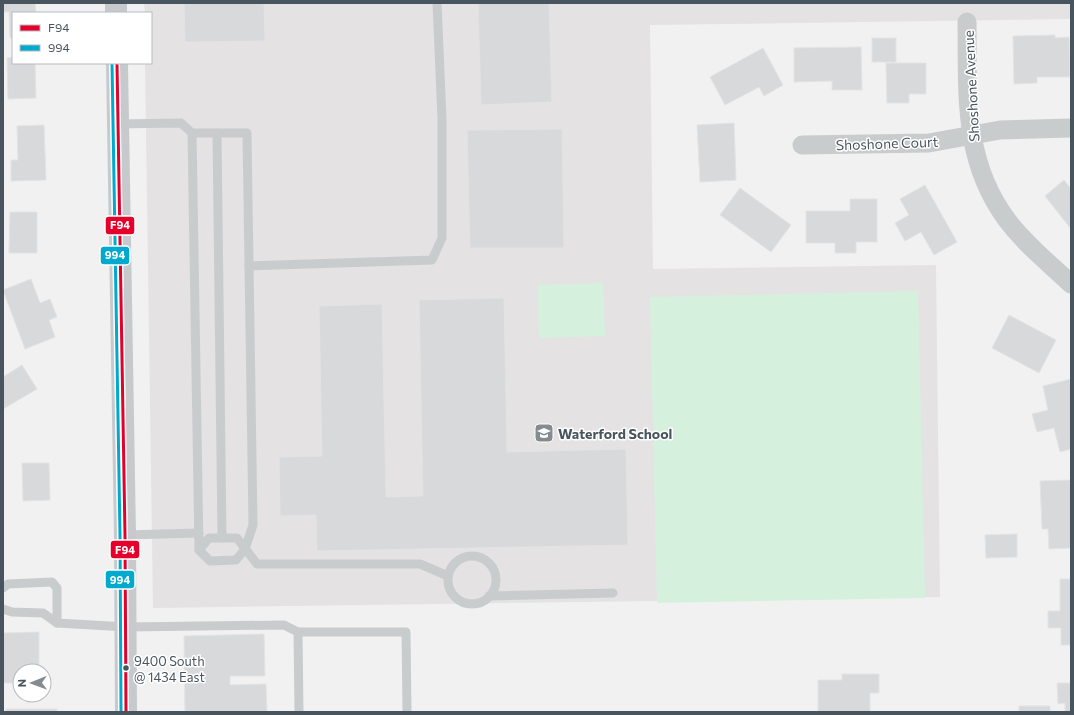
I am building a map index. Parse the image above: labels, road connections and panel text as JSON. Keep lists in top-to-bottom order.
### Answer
{
  "streets": {
    "street": ["Shoshone Avenue", "Shoshone Court"]
  },
  "crossings": [
    ["Shoshone Avenue", "Shoshone Court"]
  ],
  "places": {
    "school or university": ["Waterford School"],
    "other": ["9400 South @ 1434 East"]
  },
  "lines": ["transit line F94", "transit line 994"],
  "legend": ["F94", "994"],
  "north": "left"
}
